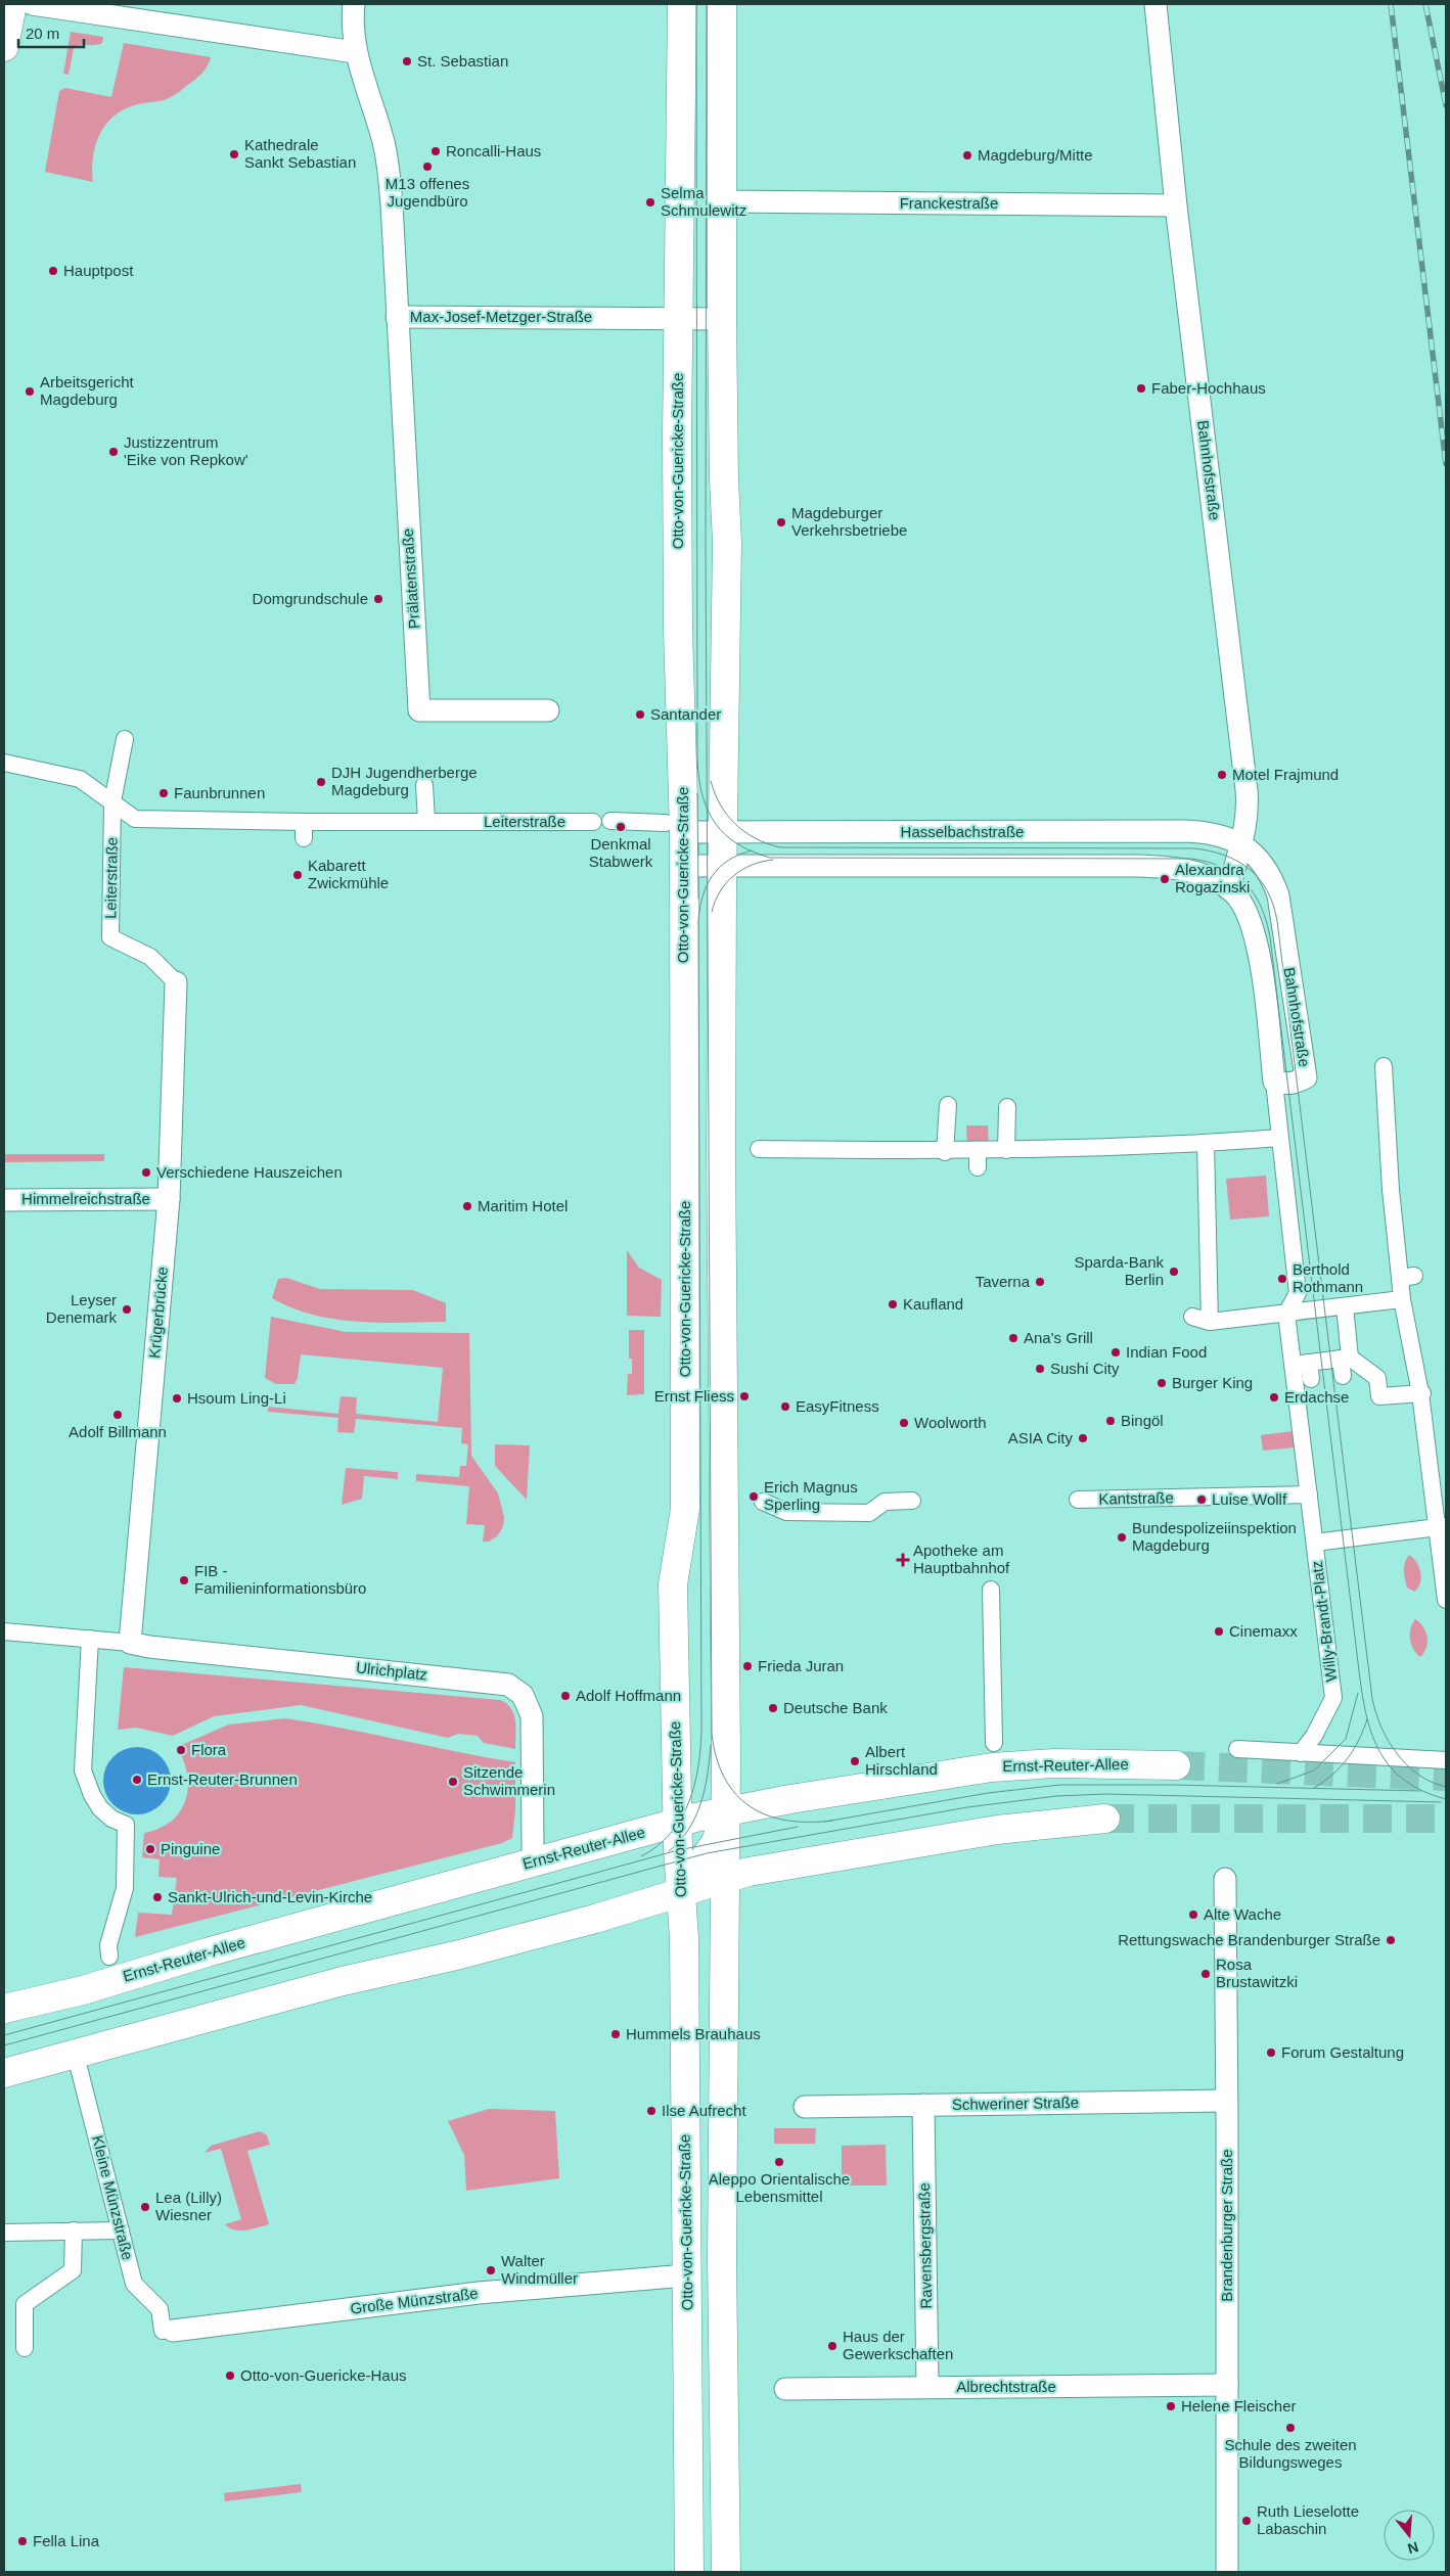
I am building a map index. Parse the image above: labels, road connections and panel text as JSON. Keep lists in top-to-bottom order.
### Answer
{
  "streets": {
    "street": [
      "Franckestraße",
      "Max-Josef-Metzger-Straße",
      "Otto-von-Guericke-Straße",
      "Bahnhofstraße",
      "Prälatenstraße",
      "Leiterstraße",
      "Hasselbachstraße",
      "Himmelreichstraße",
      "Krügerbrücke",
      "Kantstraße",
      "Willy-Brandt-Platz",
      "Ulrichplatz",
      "Ernst-Reuter-Allee",
      "Schweriner Straße",
      "Kleine Münzstraße",
      "Brandenburger Straße",
      "Ravensbergstraße",
      "Große Münzstraße",
      "Albrechtstraße"
    ]
  },
  "crossings": [
    ["Franckestraße", "Bahnhofstraße"],
    ["Max-Josef-Metzger-Straße", "Otto-von-Guericke-Straße"],
    ["Max-Josef-Metzger-Straße", "Prälatenstraße"],
    ["Otto-von-Guericke-Straße", "Hasselbachstraße"],
    ["Otto-von-Guericke-Straße", "Ernst-Reuter-Allee"],
    ["Otto-von-Guericke-Straße", "Große Münzstraße"],
    ["Bahnhofstraße", "Hasselbachstraße"],
    ["Leiterstraße", "Krügerbrücke"],
    ["Himmelreichstraße", "Krügerbrücke"],
    ["Krügerbrücke", "Ulrichplatz"],
    ["Kantstraße", "Willy-Brandt-Platz"],
    ["Ulrichplatz", "Ernst-Reuter-Allee"],
    ["Schweriner Straße", "Brandenburger Straße"],
    ["Schweriner Straße", "Ravensbergstraße"],
    ["Kleine Münzstraße", "Große Münzstraße"],
    ["Brandenburger Straße", "Albrechtstraße"],
    ["Ravensbergstraße", "Albrechtstraße"]
  ],
  "places": {
    "other": [
      "St. Sebastian",
      "Roncalli-Haus",
      "Kathedrale Sankt Sebastian",
      "Magdeburg/Mitte",
      "M13 offenes Jugendbüro",
      "Selma Schmulewitz",
      "Hauptpost",
      "Faber-Hochhaus",
      "Arbeitsgericht Magdeburg",
      "Justizzentrum 'Eike von Repkow'",
      "Magdeburger Verkehrsbetriebe",
      "Domgrundschule",
      "Santander",
      "Motel Frajmund",
      "DJH Jugendherberge Magdeburg",
      "Faunbrunnen",
      "Denkmal Stabwerk",
      "Kabarett Zwickmühle",
      "Alexandra Rogazinski",
      "Verschiedene Hauszeichen",
      "Maritim Hotel",
      "Sparda-Bank Berlin",
      "Berthold Rothmann",
      "Taverna",
      "Kaufland",
      "Leyser Denemark",
      "Ana's Grill",
      "Indian Food",
      "Sushi City",
      "Burger King",
      "Ernst Fliess",
      "Erdachse",
      "Hsoum Ling-Li",
      "EasyFitness",
      "Adolf Billmann",
      "Bingöl",
      "Woolworth",
      "ASIA City",
      "Erich Magnus Sperling",
      "Luise Wollf",
      "Bundespolizeiinspektion Magdeburg",
      "FIB - Familieninformationsbüro",
      "Cinemaxx",
      "Frieda Juran",
      "Adolf Hoffmann",
      "Deutsche Bank",
      "Flora",
      "Albert Hirschland",
      "Ernst-Reuter-Brunnen",
      "Sitzende Schwimmerin",
      "Pinguine",
      "Sankt-Ulrich-und-Levin-Kirche",
      "Alte Wache",
      "Rettungswache Brandenburger Straße",
      "Rosa Brustawitzki",
      "Hummels Brauhaus",
      "Forum Gestaltung",
      "Ilse Aufrecht",
      "Aleppo Orientalische Lebensmittel",
      "Lea (Lilly) Wiesner",
      "Walter Windmüller",
      "Haus der Gewerkschaften",
      "Otto-von-Guericke-Haus",
      "Helene Fleischer",
      "Schule des zweiten Bildungsweges",
      "Ruth Lieselotte Labaschin",
      "Fella Lina"
    ],
    "health": ["Apotheke am Hauptbahnhof"]
  },
  "scale_bar": "20 m",
  "north": "bottom"
}
